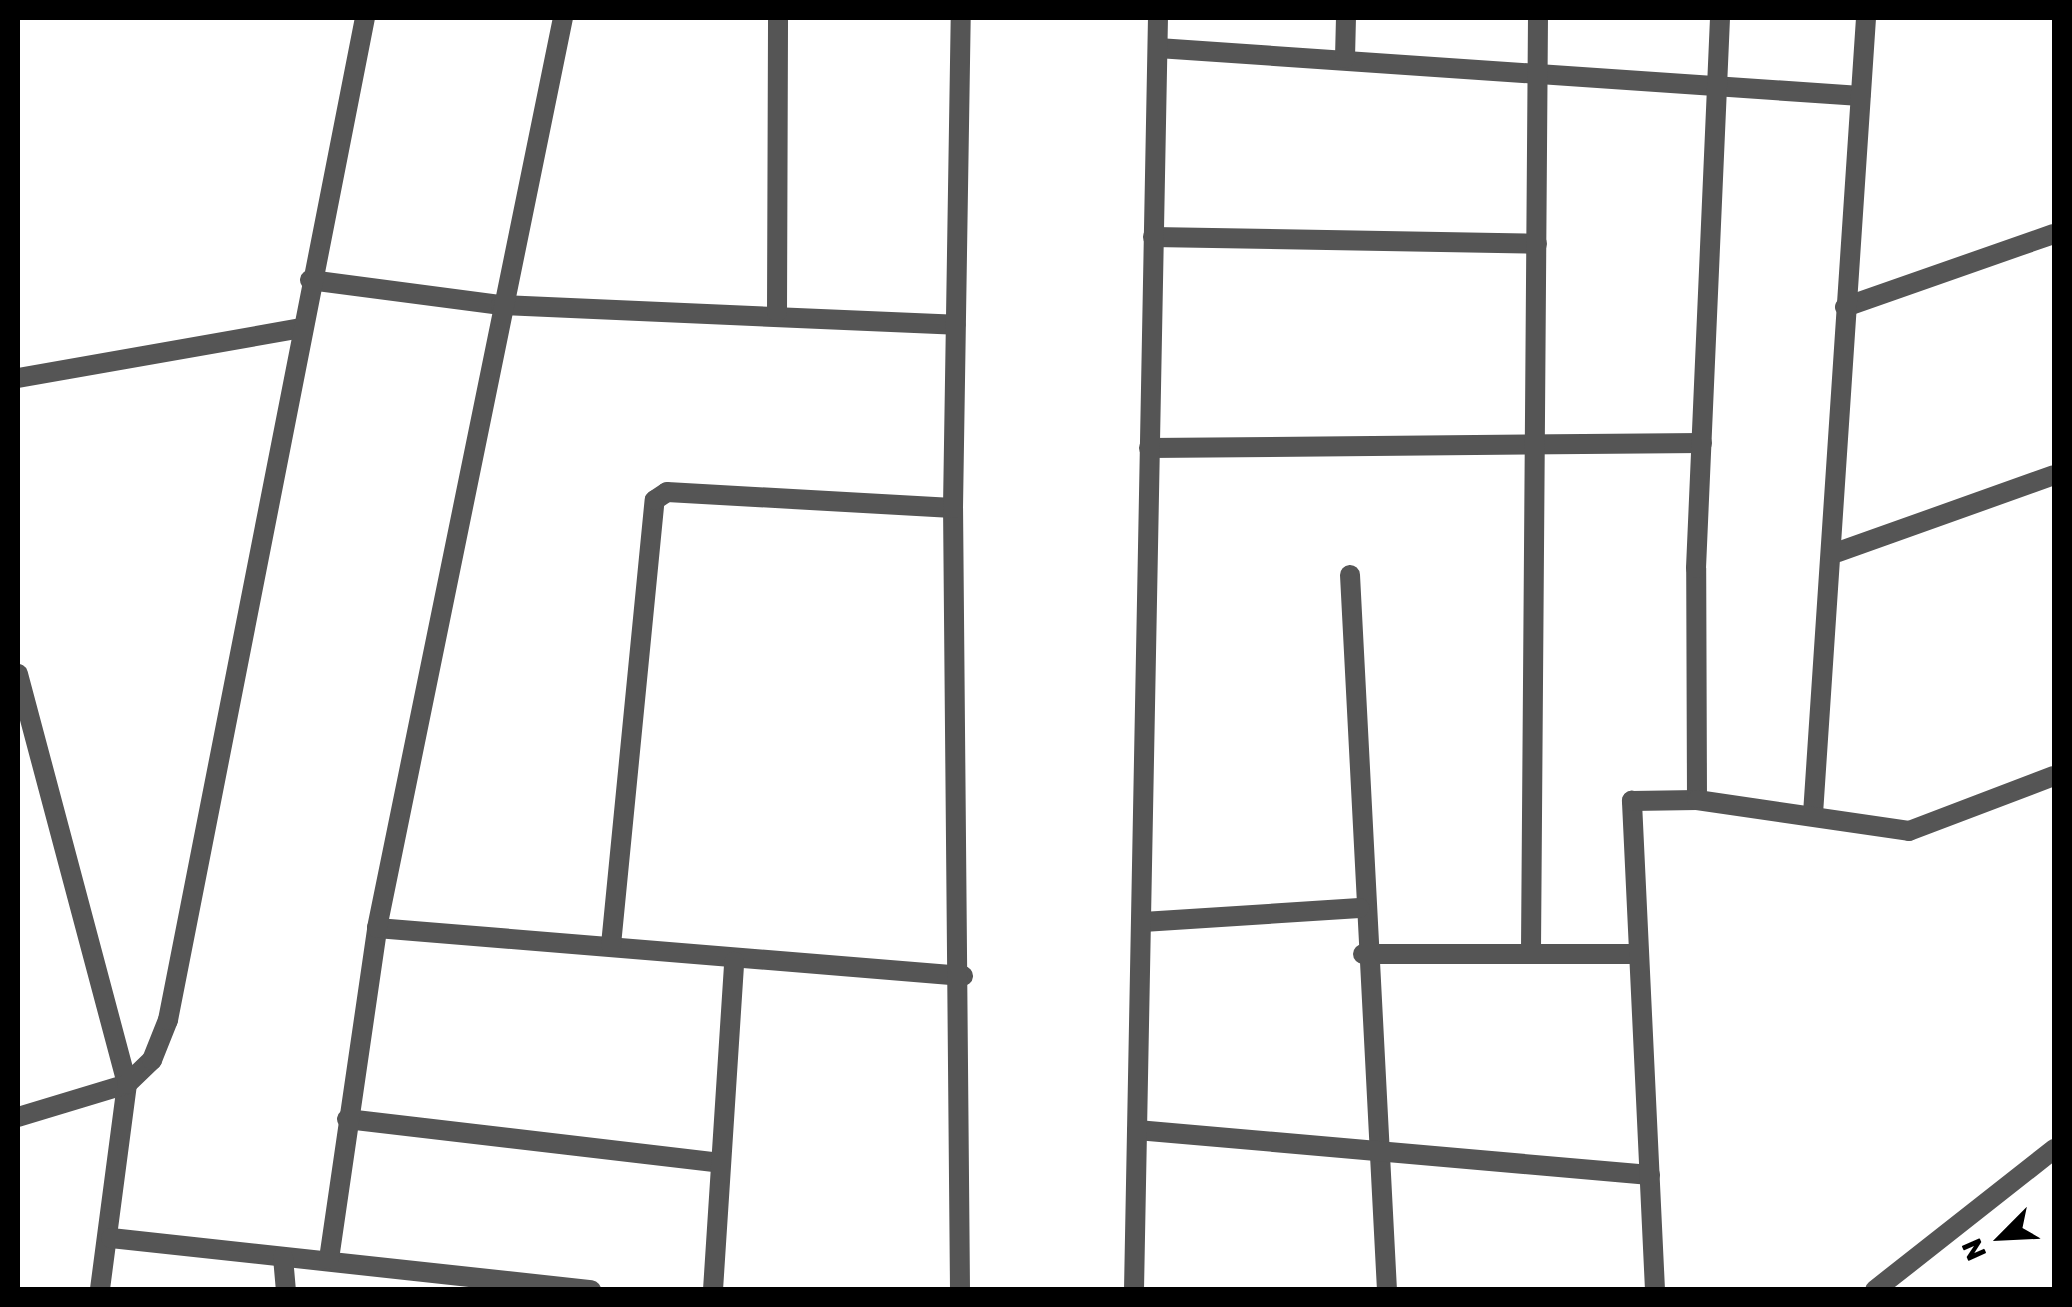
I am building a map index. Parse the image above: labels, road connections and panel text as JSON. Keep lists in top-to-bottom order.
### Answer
{
  "north": "bottom left"
}
